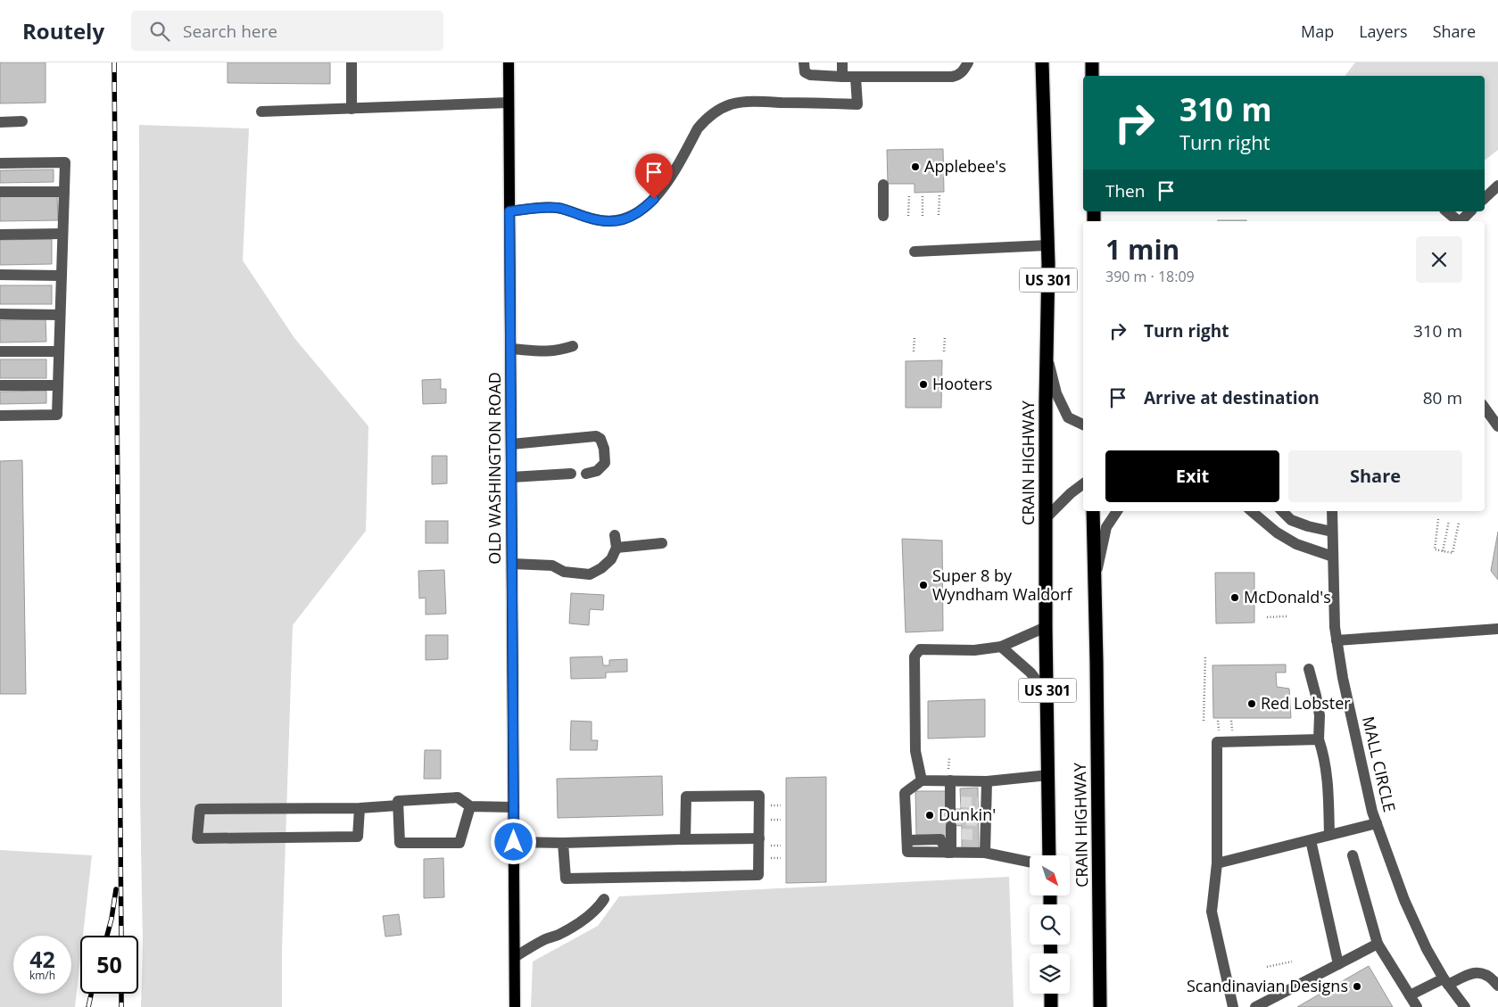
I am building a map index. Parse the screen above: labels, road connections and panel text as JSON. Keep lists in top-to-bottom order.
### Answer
{
  "streets": {
    "highway": ["US 301", "CRAIN HIGHWAY"],
    "main road": ["OLD WASHINGTON ROAD"],
    "street": ["MALL CIRCLE"]
  },
  "places": [
    "Applebee's",
    "Hooters",
    "Super 8 by Wyndham Waldorf",
    "McDonald's",
    "Red Lobster",
    "Dunkin'",
    "Scandinavian Designs"
  ],
  "north": "bottom right",
  "page": {
    "header": "Routely",
    "search": "Search here",
    "nav": ["Map", "Layers", "Share"],
    "turn": ["310 m", "Turn right"],
    "then": "Then",
    "heading": ["1 min", "390 m · 18:09"],
    "list": [
      {
        "name": "Turn right",
        "value": "310 m"
      },
      {
        "name": "Arrive at destination",
        "value": "80 m"
      }
    ],
    "buttons": ["Exit", "Share"],
    "speed": "42 km/h",
    "limit": "50"
  }
}
